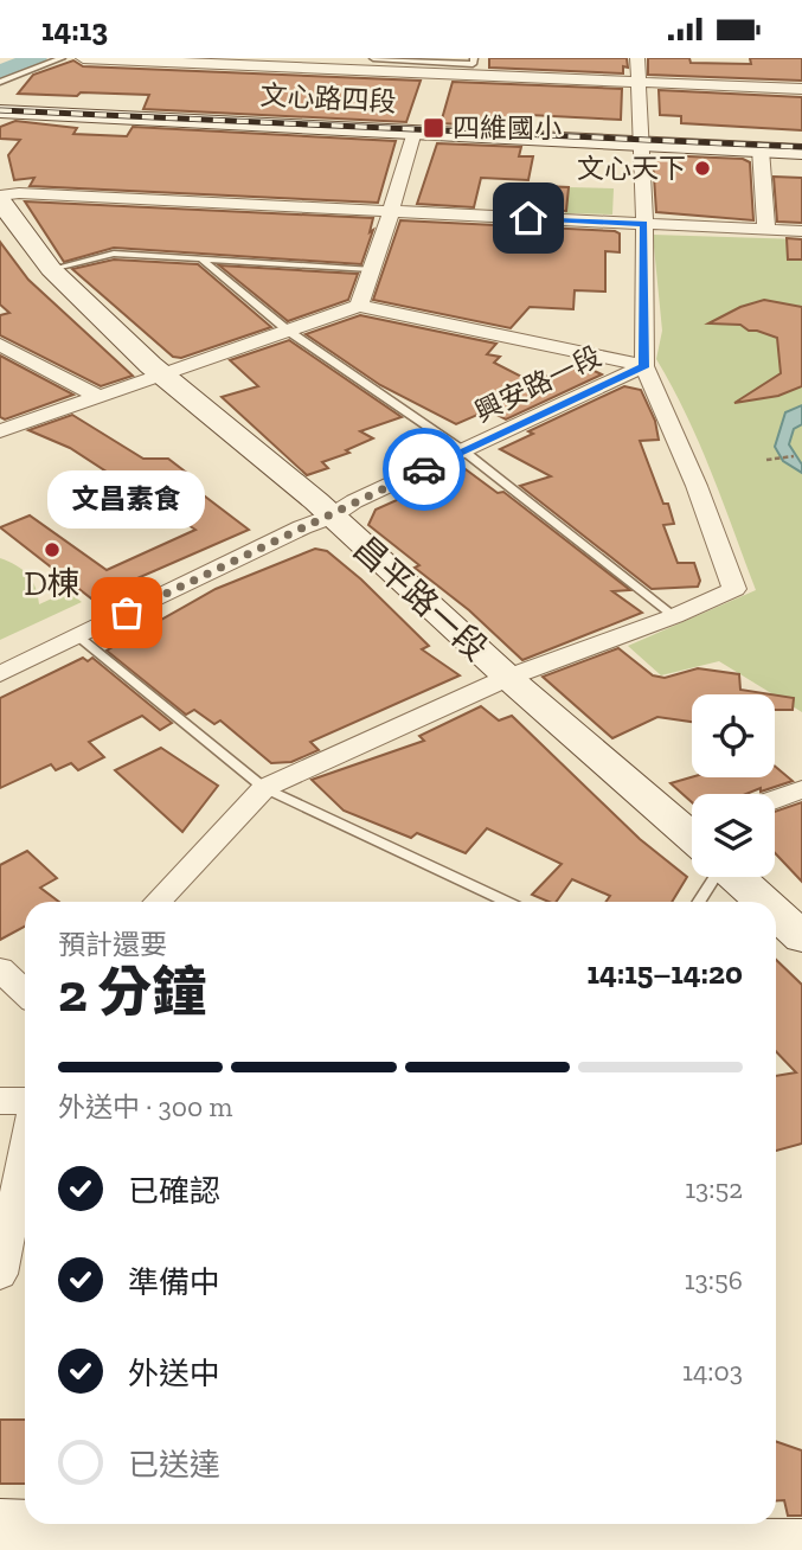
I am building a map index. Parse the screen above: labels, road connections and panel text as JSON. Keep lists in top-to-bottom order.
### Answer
{
  "streets": {
    "main road": ["文心路四段", "昌平路一段"],
    "street": ["興安路一段"]
  },
  "crossings": [
    ["文心路四段", "興安路一段"],
    ["興安路一段", "昌平路一段"]
  ],
  "places": {
    "transit": ["四維國小"],
    "other": ["文心天下", "D棟", "文昌素食"]
  },
  "page": {
    "status": "14:13",
    "bubble": "文昌素食",
    "heading": ["2 分鐘", "預計還要", "14:15–14:20"],
    "bar": "外送中 · 300 m",
    "list": [
      ["已確認", "13:52"],
      ["準備中", "13:56"],
      ["外送中", "14:03"],
      "已送達"
    ]
  }
}
